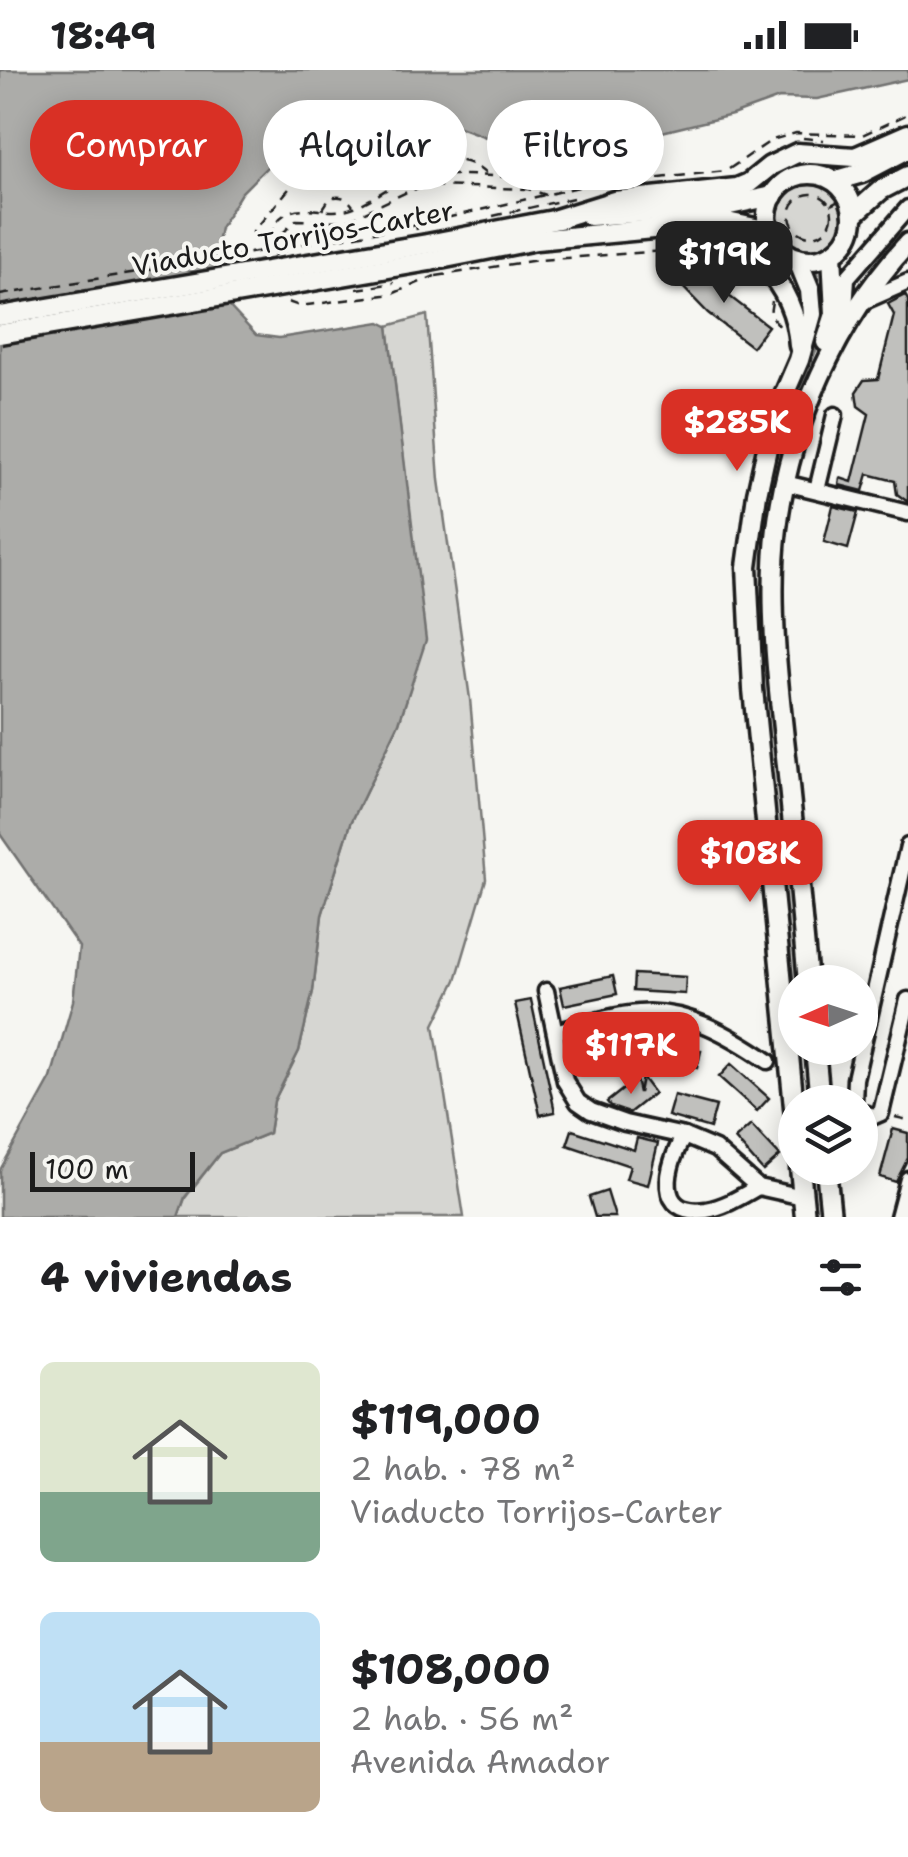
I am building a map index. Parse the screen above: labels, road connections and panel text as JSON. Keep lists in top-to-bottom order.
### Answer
{
  "streets": {
    "main road": ["Viaducto Torrijos-Carter"]
  },
  "scale_bar": "100 m",
  "north": "left",
  "page": {
    "status": "18:49",
    "chip": ["Comprar", "Alquilar", "Filtros"],
    "price": [
      "$119K",
      "$285K",
      "$108K",
      "$117K"
    ],
    "scale": "100 m",
    "heading": "4 viviendas",
    "list": [
      {
        "name": "$119,000",
        "note": "2 hab. · 78 m² · Viaducto Torrijos-Carter"
      },
      {
        "name": "$108,000",
        "note": "2 hab. · 56 m² · Avenida Amador"
      }
    ]
  }
}
